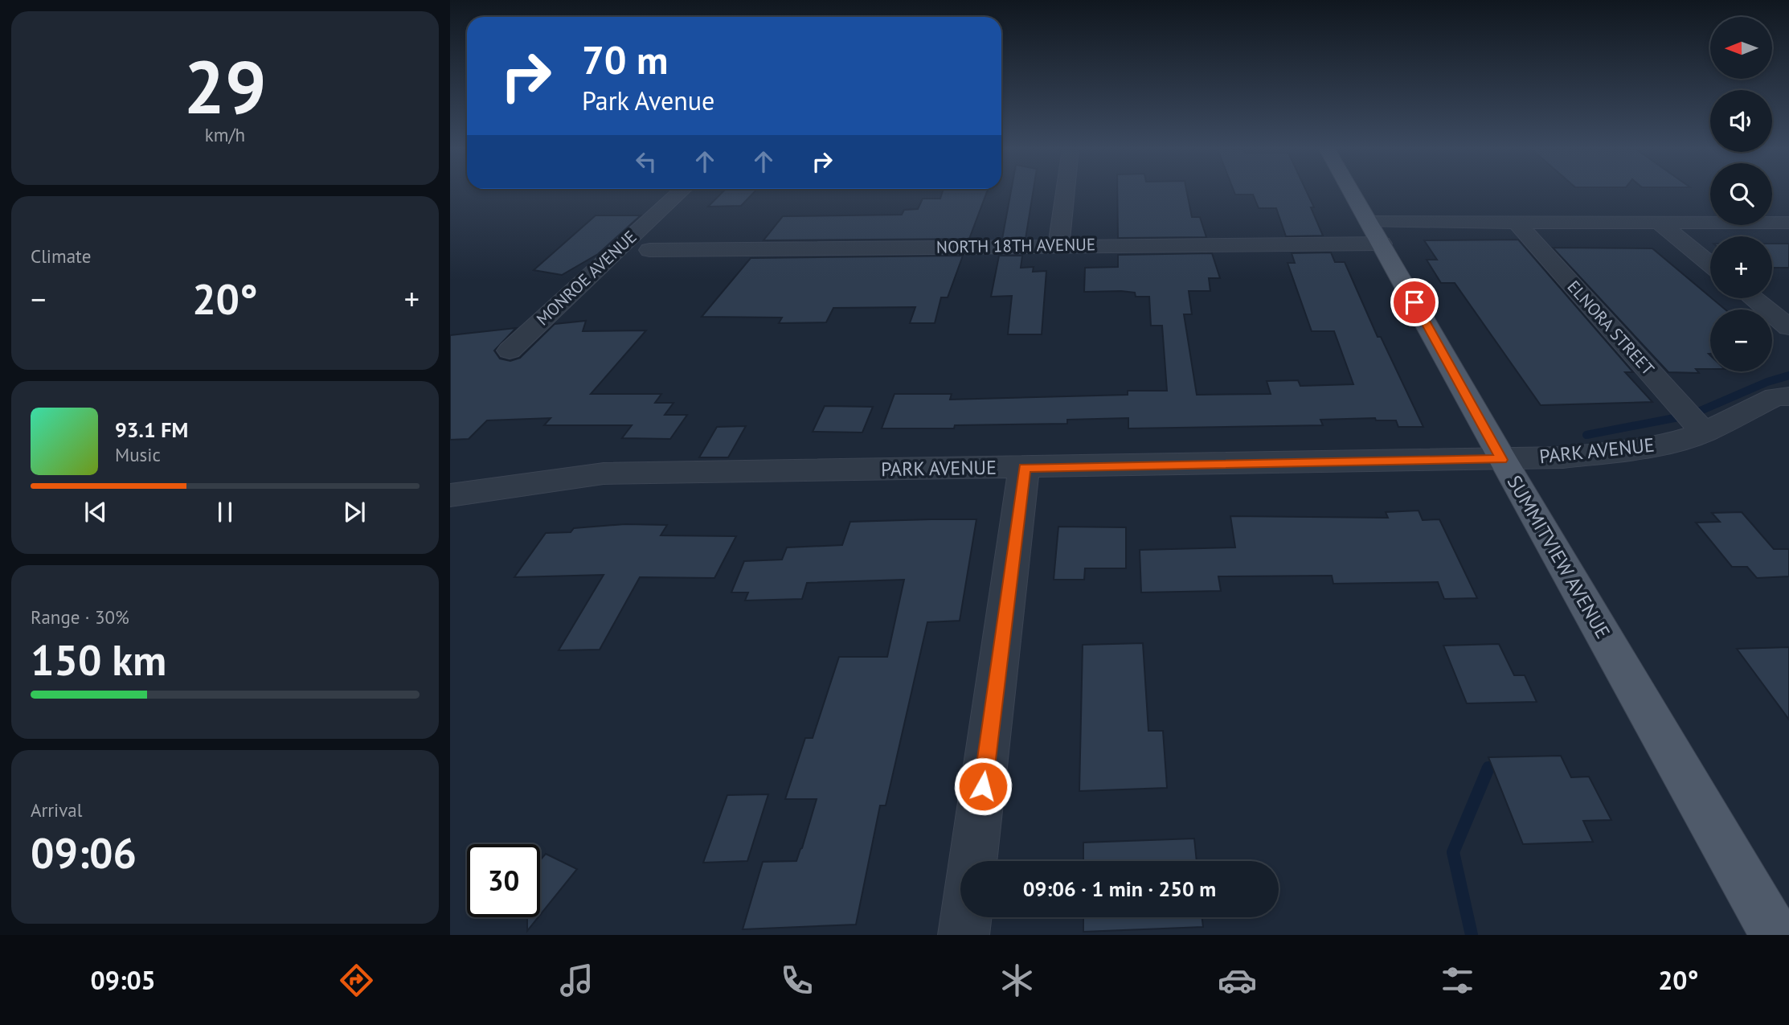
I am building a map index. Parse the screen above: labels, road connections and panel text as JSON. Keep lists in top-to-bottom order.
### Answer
{
  "streets": {
    "main road": ["SUMMITVIEW AVENUE"],
    "street": [
      "NORTH 18TH AVENUE",
      "MONROE AVENUE",
      "ELNORA STREET",
      "PARK AVENUE"
    ]
  },
  "crossings": [
    ["NORTH 18TH AVENUE", "ELNORA STREET"],
    ["NORTH 18TH AVENUE", "SUMMITVIEW AVENUE"],
    ["ELNORA STREET", "PARK AVENUE"],
    ["PARK AVENUE", "SUMMITVIEW AVENUE"]
  ],
  "north": "left",
  "page": {
    "tile": [
      ["29", "km/h"],
      "Climate",
      ["Range · 30%", "150 km"],
      ["Arrival", "09:06"]
    ],
    "map_buttons": ["+", "−"],
    "turn": ["70 m", "Park Avenue"],
    "heat": ["−", "20°", "+"],
    "song": ["93.1 FM", "Music"],
    "limit": "30",
    "trip": "09:06 · 1 min · 250 m",
    "tabs": ["09:05", "20°"]
  }
}
